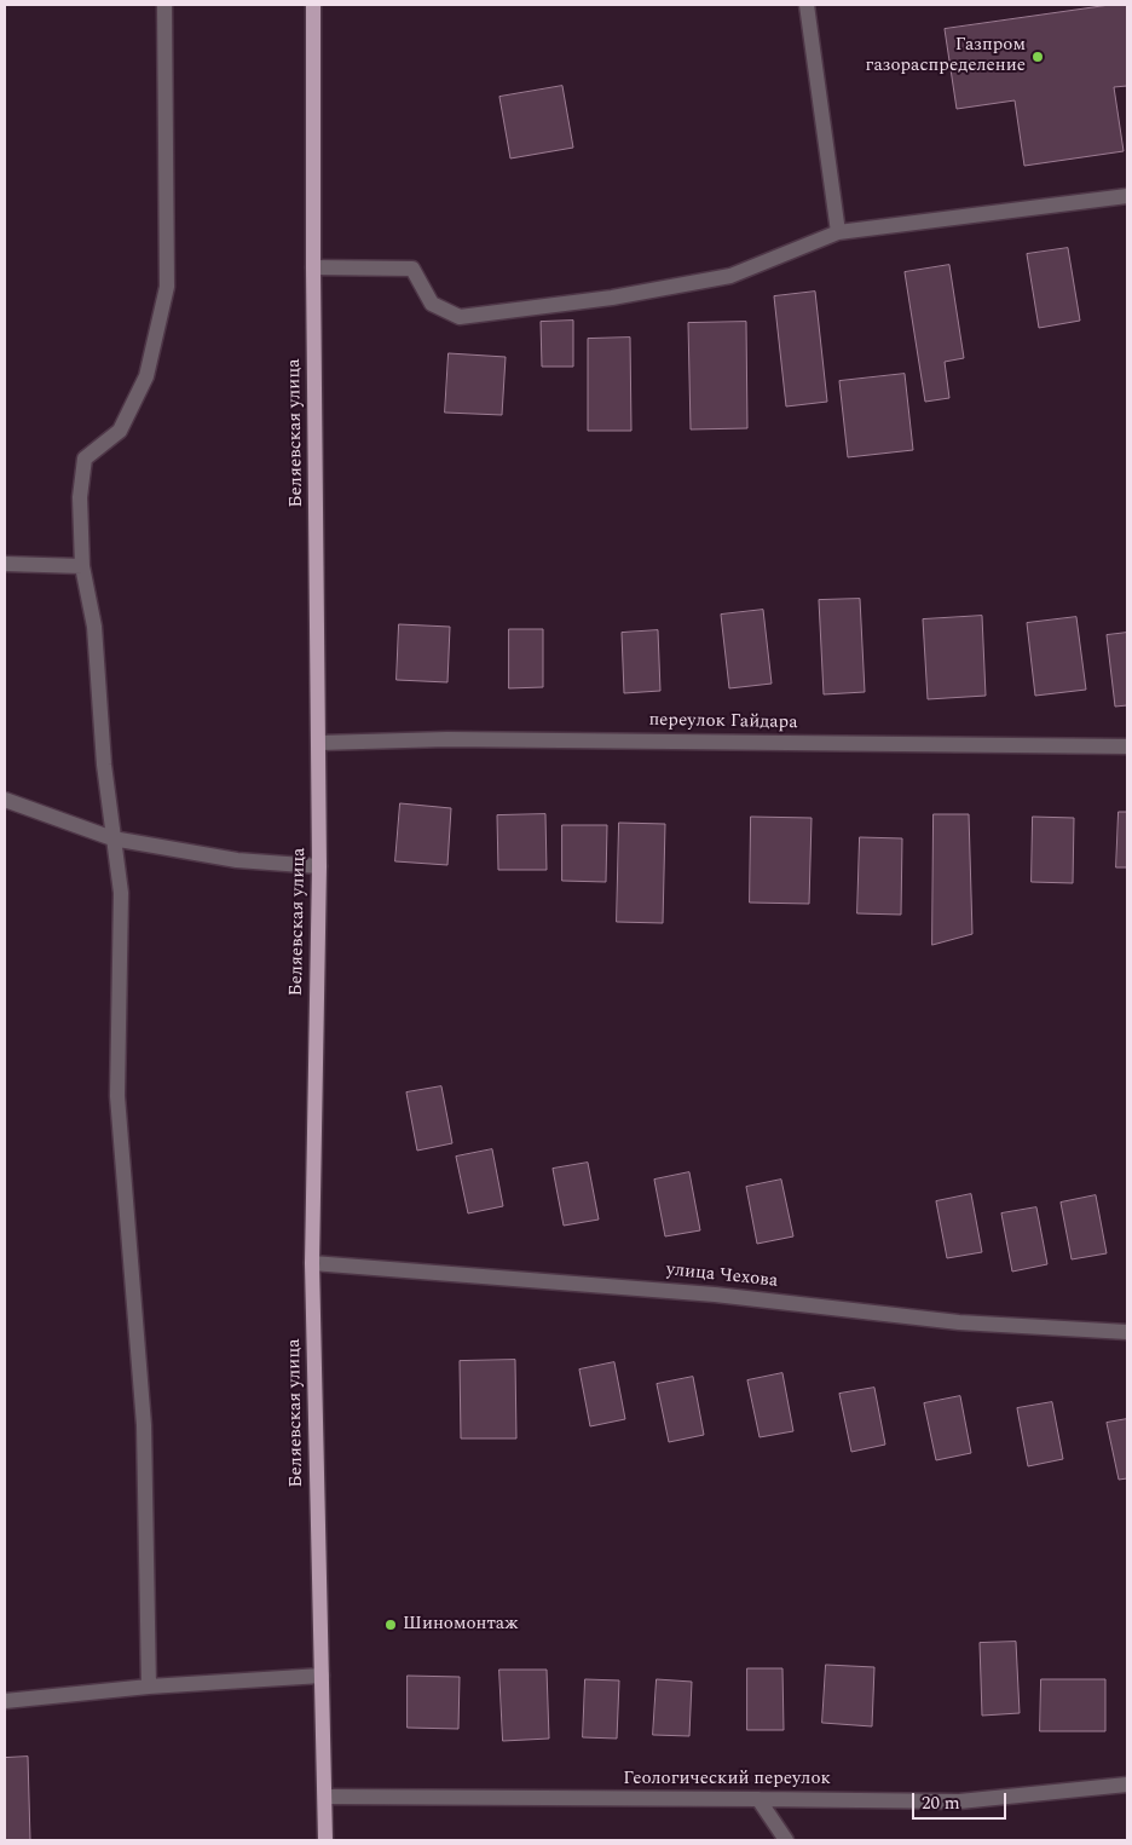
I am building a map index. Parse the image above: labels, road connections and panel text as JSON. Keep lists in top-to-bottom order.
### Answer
{
  "streets": {
    "main road": ["Беляевская улица"],
    "street": ["переулок Гайдара", "улица Чехова", "Геологический переулок"]
  },
  "crossings": [
    ["Беляевская улица", "переулок Гайдара"],
    ["Беляевская улица", "улица Чехова"],
    ["Беляевская улица", "Геологический переулок"]
  ],
  "places": ["Газпром газораспределение", "Шиномонтаж"],
  "scale_bar": "20 m"
}
